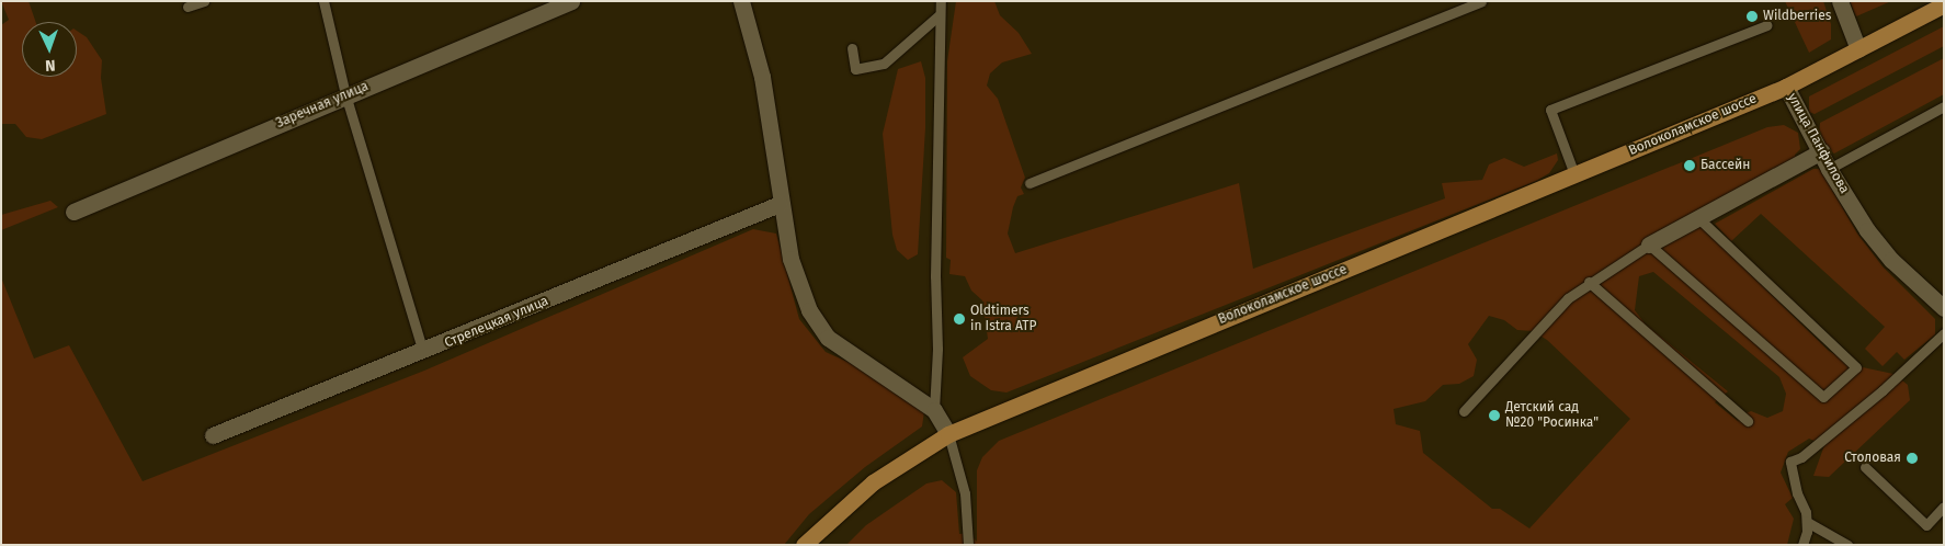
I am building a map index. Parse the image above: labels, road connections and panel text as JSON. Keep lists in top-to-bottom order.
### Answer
{
  "streets": {
    "main road": ["Волоколамское шоссе", "улица Панфилова"],
    "street": ["Заречная улица", "Стрелецкая улица"]
  },
  "crossings": [
    ["Волоколамское шоссе", "улица Панфилова"]
  ],
  "places": [
    "Wildberries",
    "Бассейн",
    "Oldtimers in Istra ATP",
    "Детский сад №20 \"Росинка\"",
    "Столовая"
  ],
  "north": "bottom"
}
